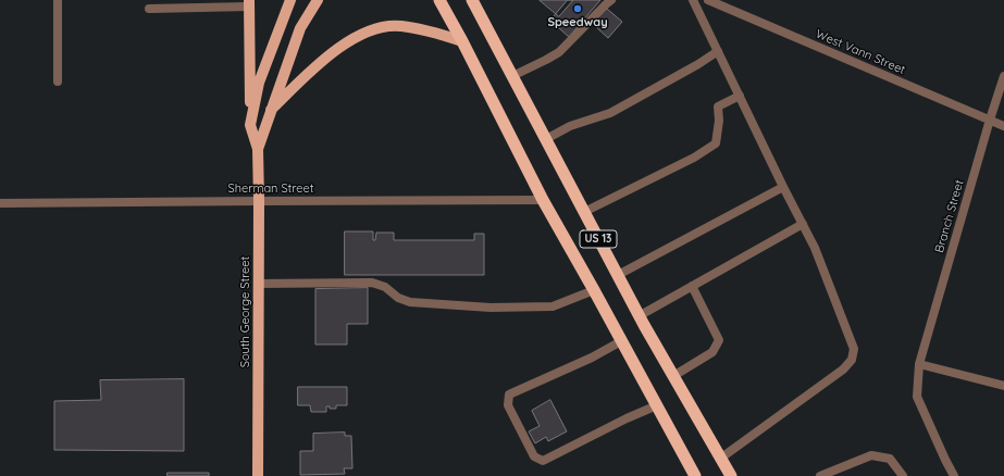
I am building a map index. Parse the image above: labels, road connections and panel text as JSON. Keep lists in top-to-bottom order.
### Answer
{
  "streets": {
    "highway": ["US 13"],
    "main road": ["South George Street"],
    "street": ["West Vann Street", "Sherman Street", "Branch Street"]
  },
  "crossings": [
    ["West Vann Street", "Branch Street"],
    ["Sherman Street", "US 13"],
    ["Sherman Street", "South George Street"]
  ],
  "places": ["Speedway"]
}
